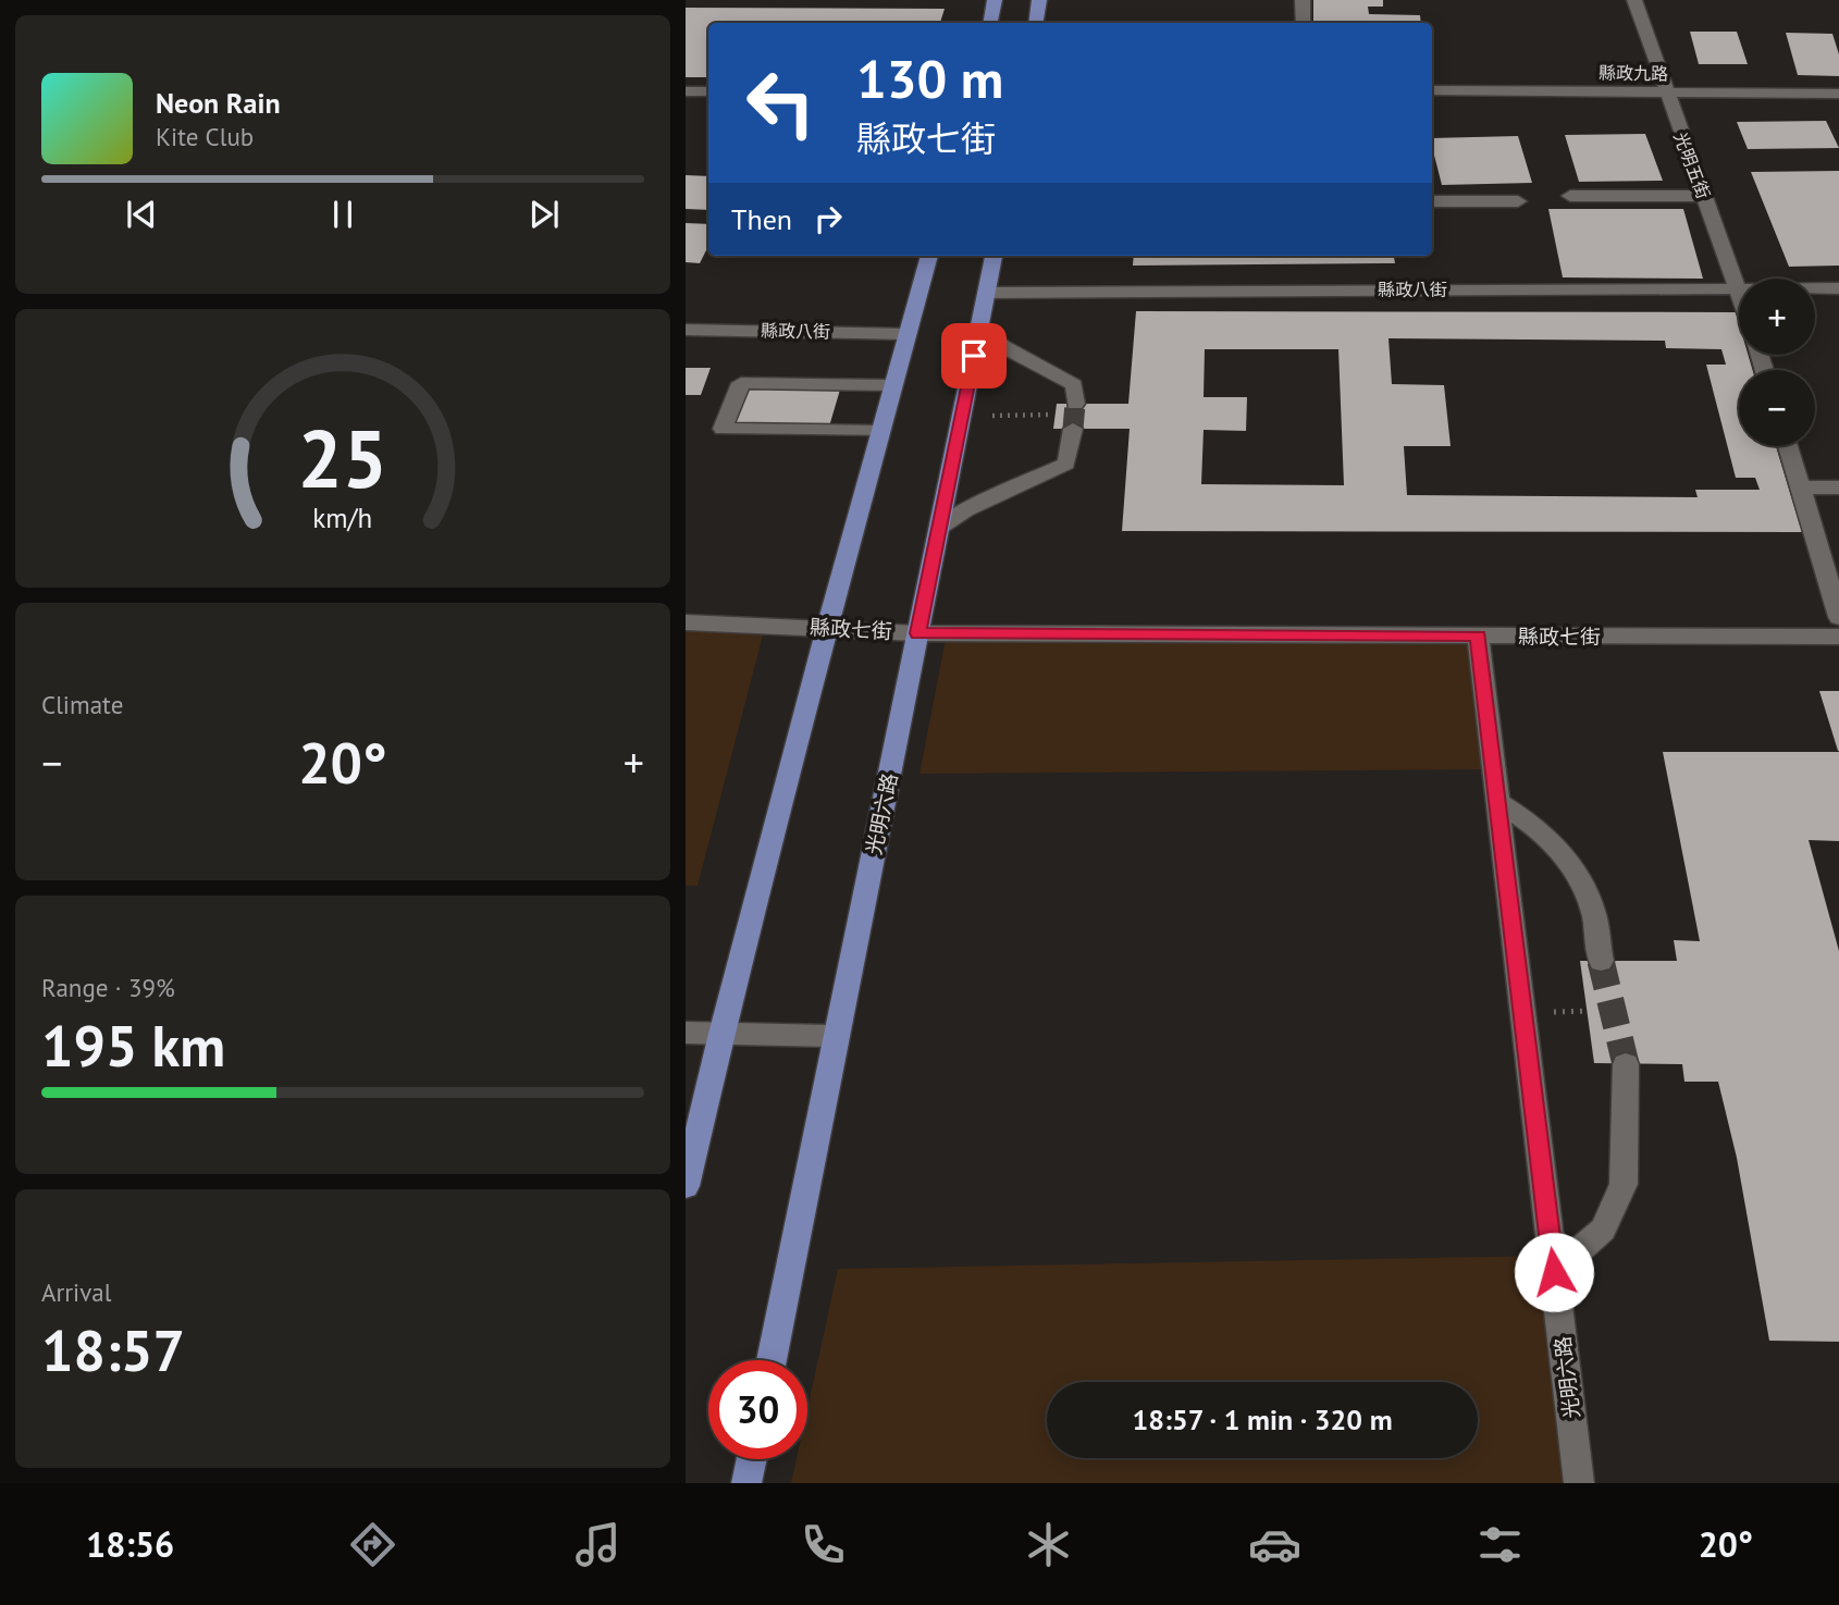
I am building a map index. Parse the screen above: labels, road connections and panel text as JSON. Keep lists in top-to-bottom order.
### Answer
{
  "streets": {
    "main road": ["光明六路"],
    "street": [
      "縣政九路",
      "光明五街",
      "縣政八街",
      "縣政七街"
    ]
  },
  "crossings": [
    ["縣政九路", "光明五街"],
    ["光明五街", "縣政八街"],
    ["縣政八街", "光明六路"],
    ["縣政七街", "光明六路"]
  ],
  "page": {
    "turn": ["130 m", "縣政七街"],
    "song": ["Neon Rain", "Kite Club"],
    "then": "Then",
    "map_buttons": ["+", "−"],
    "tile": [
      "Climate",
      ["Range · 39%", "195 km"],
      ["Arrival", "18:57"]
    ],
    "heat": ["−", "20°", "+"],
    "limit": "30",
    "trip": "18:57 · 1 min · 320 m",
    "tabs": ["18:56", "20°"],
    "gauge": ["25", "km/h"]
  }
}
